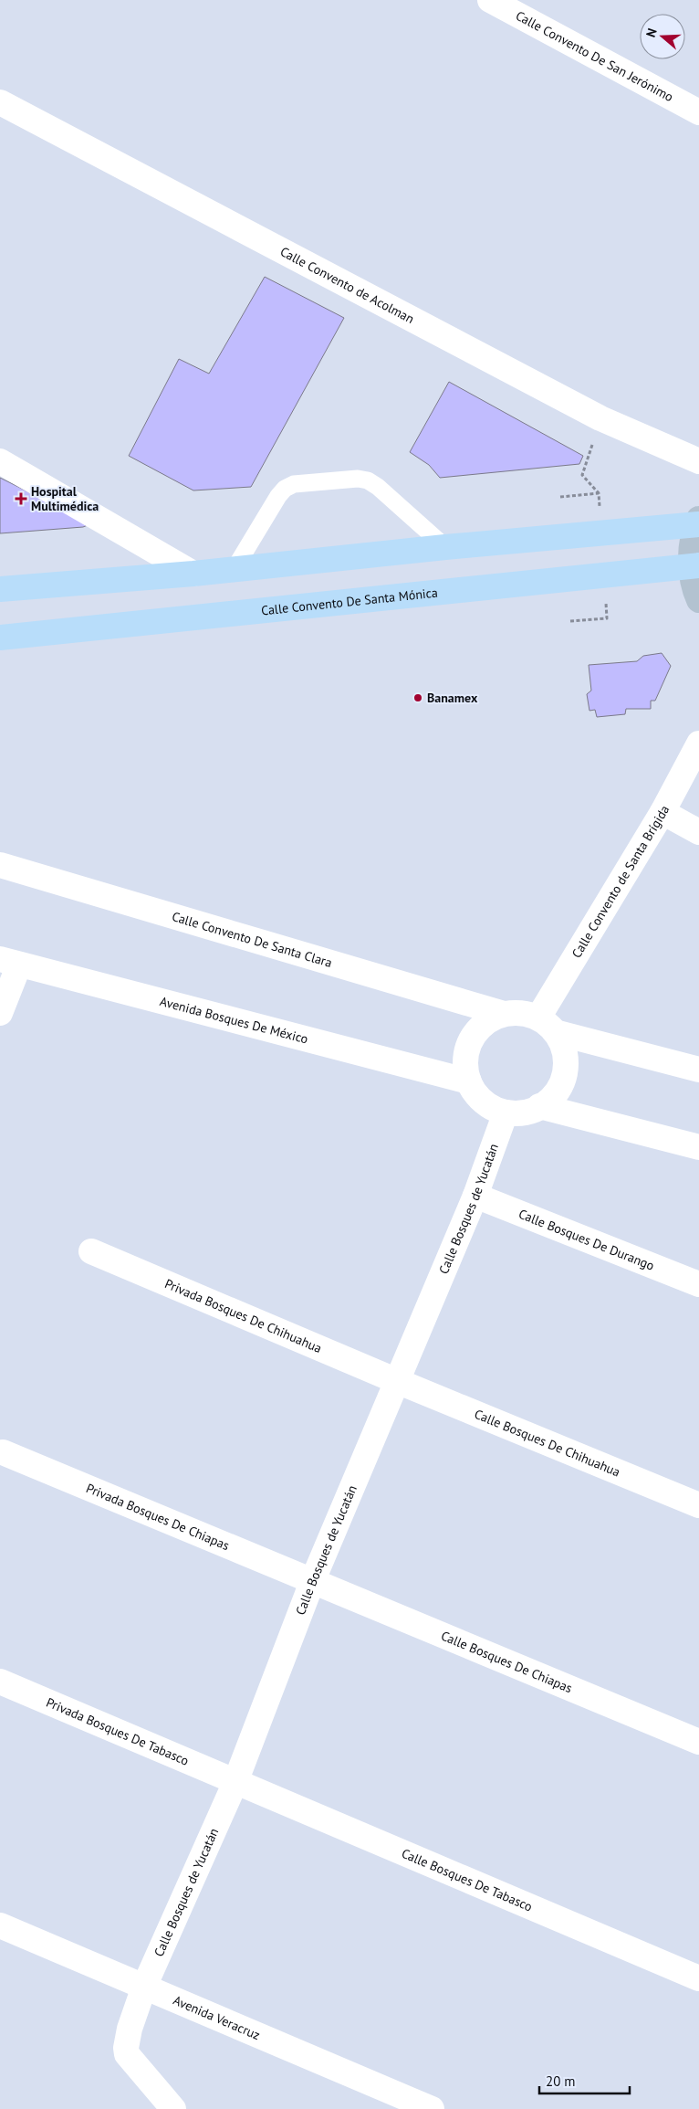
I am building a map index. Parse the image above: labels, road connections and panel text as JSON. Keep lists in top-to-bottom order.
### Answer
{
  "streets": {
    "main road": ["Calle Convento De Santa Mónica"],
    "street": [
      "Calle Convento De San Jerónimo",
      "Calle Convento de Acolman",
      "Calle Convento de Santa Brígida",
      "Calle Convento De Santa Clara",
      "Avenida Bosques De México",
      "Calle Bosques de Yucatán",
      "Calle Bosques De Durango",
      "Privada Bosques De Chihuahua",
      "Calle Bosques De Chihuahua",
      "Privada Bosques De Chiapas",
      "Calle Bosques De Chiapas",
      "Privada Bosques De Tabasco",
      "Calle Bosques De Tabasco",
      "Avenida Veracruz"
    ]
  },
  "crossings": [
    ["Calle Convento de Santa Brígida", "Calle Convento De Santa Clara"],
    ["Calle Convento de Santa Brígida", "Avenida Bosques De México"],
    ["Calle Convento de Santa Brígida", "Calle Bosques de Yucatán"],
    ["Calle Convento De Santa Clara", "Avenida Bosques De México"],
    ["Calle Convento De Santa Clara", "Calle Bosques de Yucatán"],
    ["Avenida Bosques De México", "Calle Bosques de Yucatán"],
    ["Calle Bosques de Yucatán", "Calle Bosques De Durango"],
    ["Calle Bosques de Yucatán", "Privada Bosques De Chihuahua"],
    ["Calle Bosques de Yucatán", "Calle Bosques De Chihuahua"],
    ["Calle Bosques de Yucatán", "Privada Bosques De Chiapas"],
    ["Calle Bosques de Yucatán", "Calle Bosques De Chiapas"],
    ["Calle Bosques de Yucatán", "Privada Bosques De Tabasco"],
    ["Calle Bosques de Yucatán", "Calle Bosques De Tabasco"],
    ["Calle Bosques de Yucatán", "Avenida Veracruz"],
    ["Privada Bosques De Chihuahua", "Calle Bosques De Chihuahua"],
    ["Privada Bosques De Chiapas", "Calle Bosques De Chiapas"],
    ["Privada Bosques De Tabasco", "Calle Bosques De Tabasco"]
  ],
  "places": {
    "health": ["Hospital Multimédica"],
    "other": ["Banamex"]
  },
  "scale_bar": "20 m",
  "north": "left"
}
